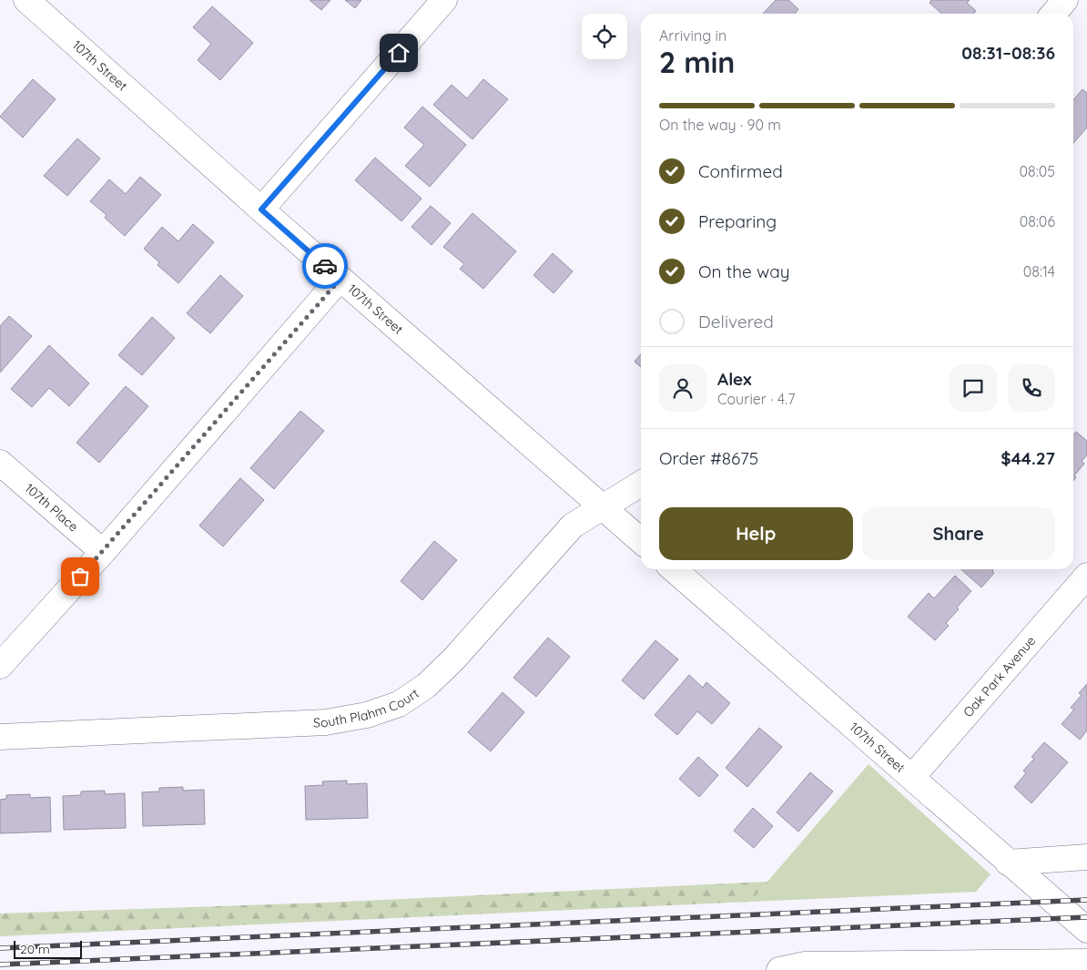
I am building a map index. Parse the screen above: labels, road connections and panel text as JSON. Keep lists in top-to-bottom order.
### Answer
{
  "streets": {
    "street": [
      "107th Street",
      "107th Place",
      "Oak Park Avenue",
      "South Plahm Court"
    ]
  },
  "crossings": [
    ["107th Street", "Oak Park Avenue"],
    ["107th Street", "South Plahm Court"]
  ],
  "scale_bar": "20 m",
  "page": {
    "heading": ["2 min", "Arriving in", "08:31–08:36"],
    "panel": [
      "Alex",
      "Courier · 4.7",
      "Order #8675",
      "$44.27"
    ],
    "bar": "On the way · 90 m",
    "list": [
      ["Confirmed", "08:05"],
      ["Preparing", "08:06"],
      ["On the way", "08:14"],
      "Delivered"
    ],
    "buttons": ["Help", "Share"],
    "scale": "20 m"
  }
}
